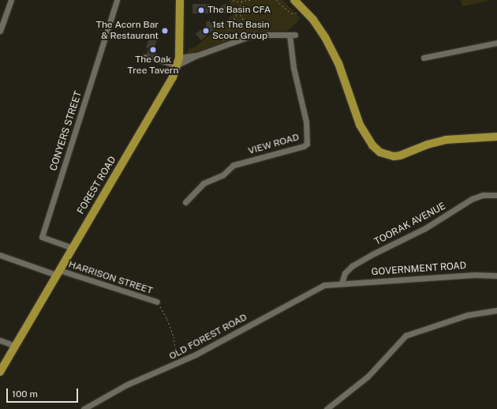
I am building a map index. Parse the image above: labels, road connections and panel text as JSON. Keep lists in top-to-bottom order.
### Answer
{
  "streets": {
    "main road": ["FOREST ROAD"],
    "street": [
      "CONYERS STREET",
      "VIEW ROAD",
      "TOORAK AVENUE",
      "GOVERNMENT ROAD",
      "HARRISON STREET",
      "OLD FOREST ROAD"
    ]
  },
  "crossings": [
    ["CONYERS STREET", "FOREST ROAD"],
    ["FOREST ROAD", "HARRISON STREET"],
    ["TOORAK AVENUE", "GOVERNMENT ROAD"],
    ["TOORAK AVENUE", "OLD FOREST ROAD"],
    ["GOVERNMENT ROAD", "OLD FOREST ROAD"]
  ],
  "places": [
    "The Basin CFA",
    "The Acorn Bar & Restaurant",
    "1st The Basin Scout Group",
    "The Oak Tree Tavern"
  ],
  "scale_bar": "100 m"
}
